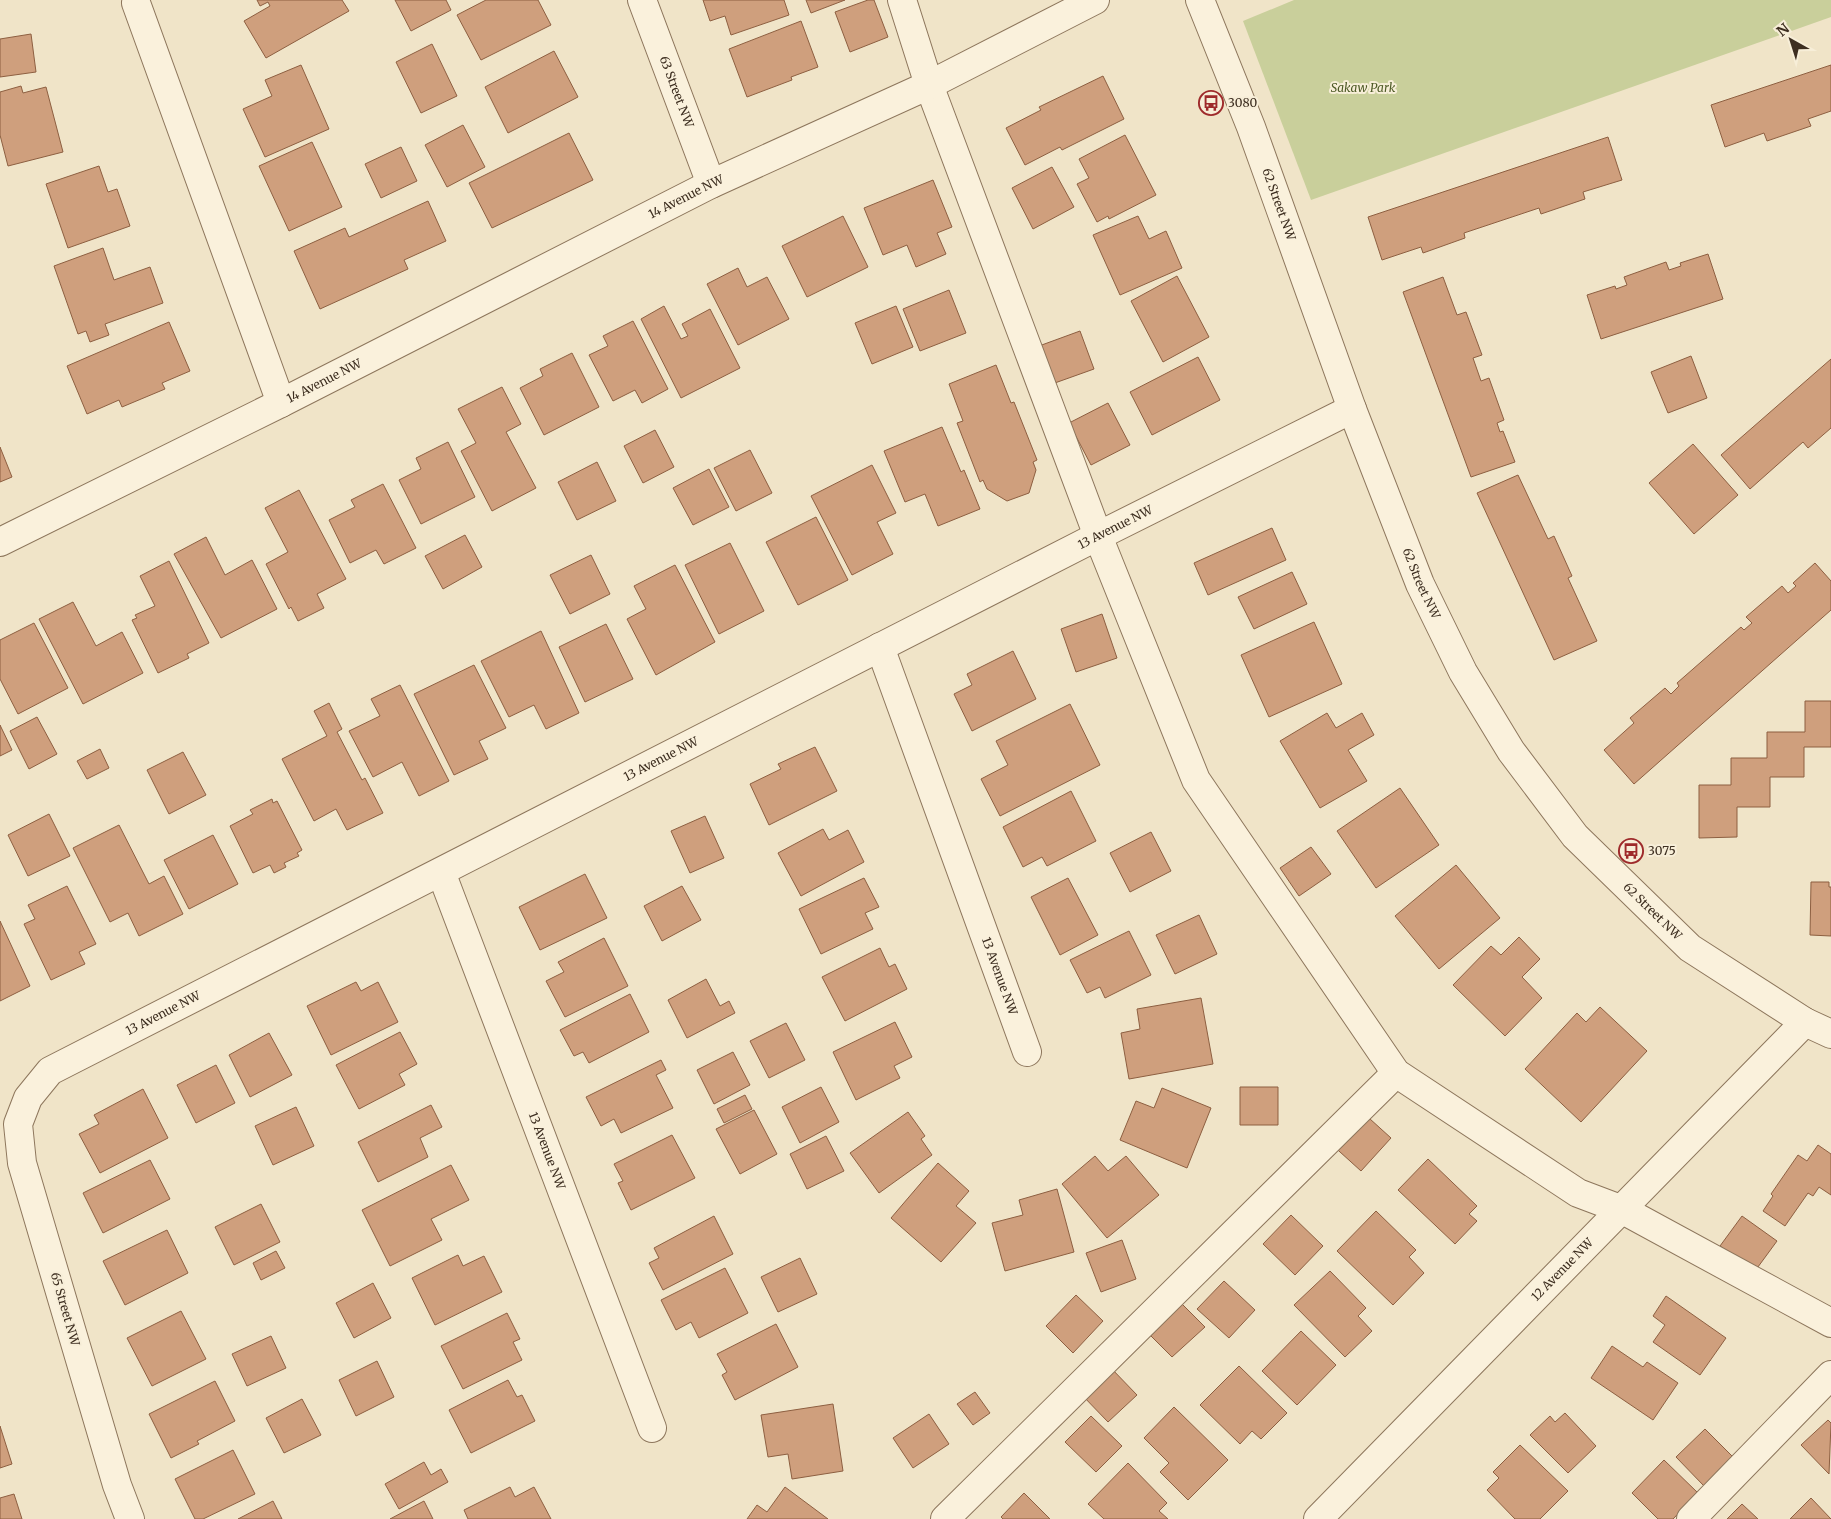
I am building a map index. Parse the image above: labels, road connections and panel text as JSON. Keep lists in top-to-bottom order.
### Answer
{
  "streets": {
    "street": [
      "63 Street NW",
      "14 Avenue NW",
      "62 Street NW",
      "13 Avenue NW",
      "12 Avenue NW",
      "65 Street NW"
    ]
  },
  "crossings": [
    ["63 Street NW", "14 Avenue NW"],
    ["62 Street NW", "13 Avenue NW"],
    ["62 Street NW", "12 Avenue NW"],
    ["13 Avenue NW", "65 Street NW"]
  ],
  "parks": ["Sakaw Park"],
  "places": {
    "bus stop": ["3080", "3075"]
  },
  "north": "top left"
}
